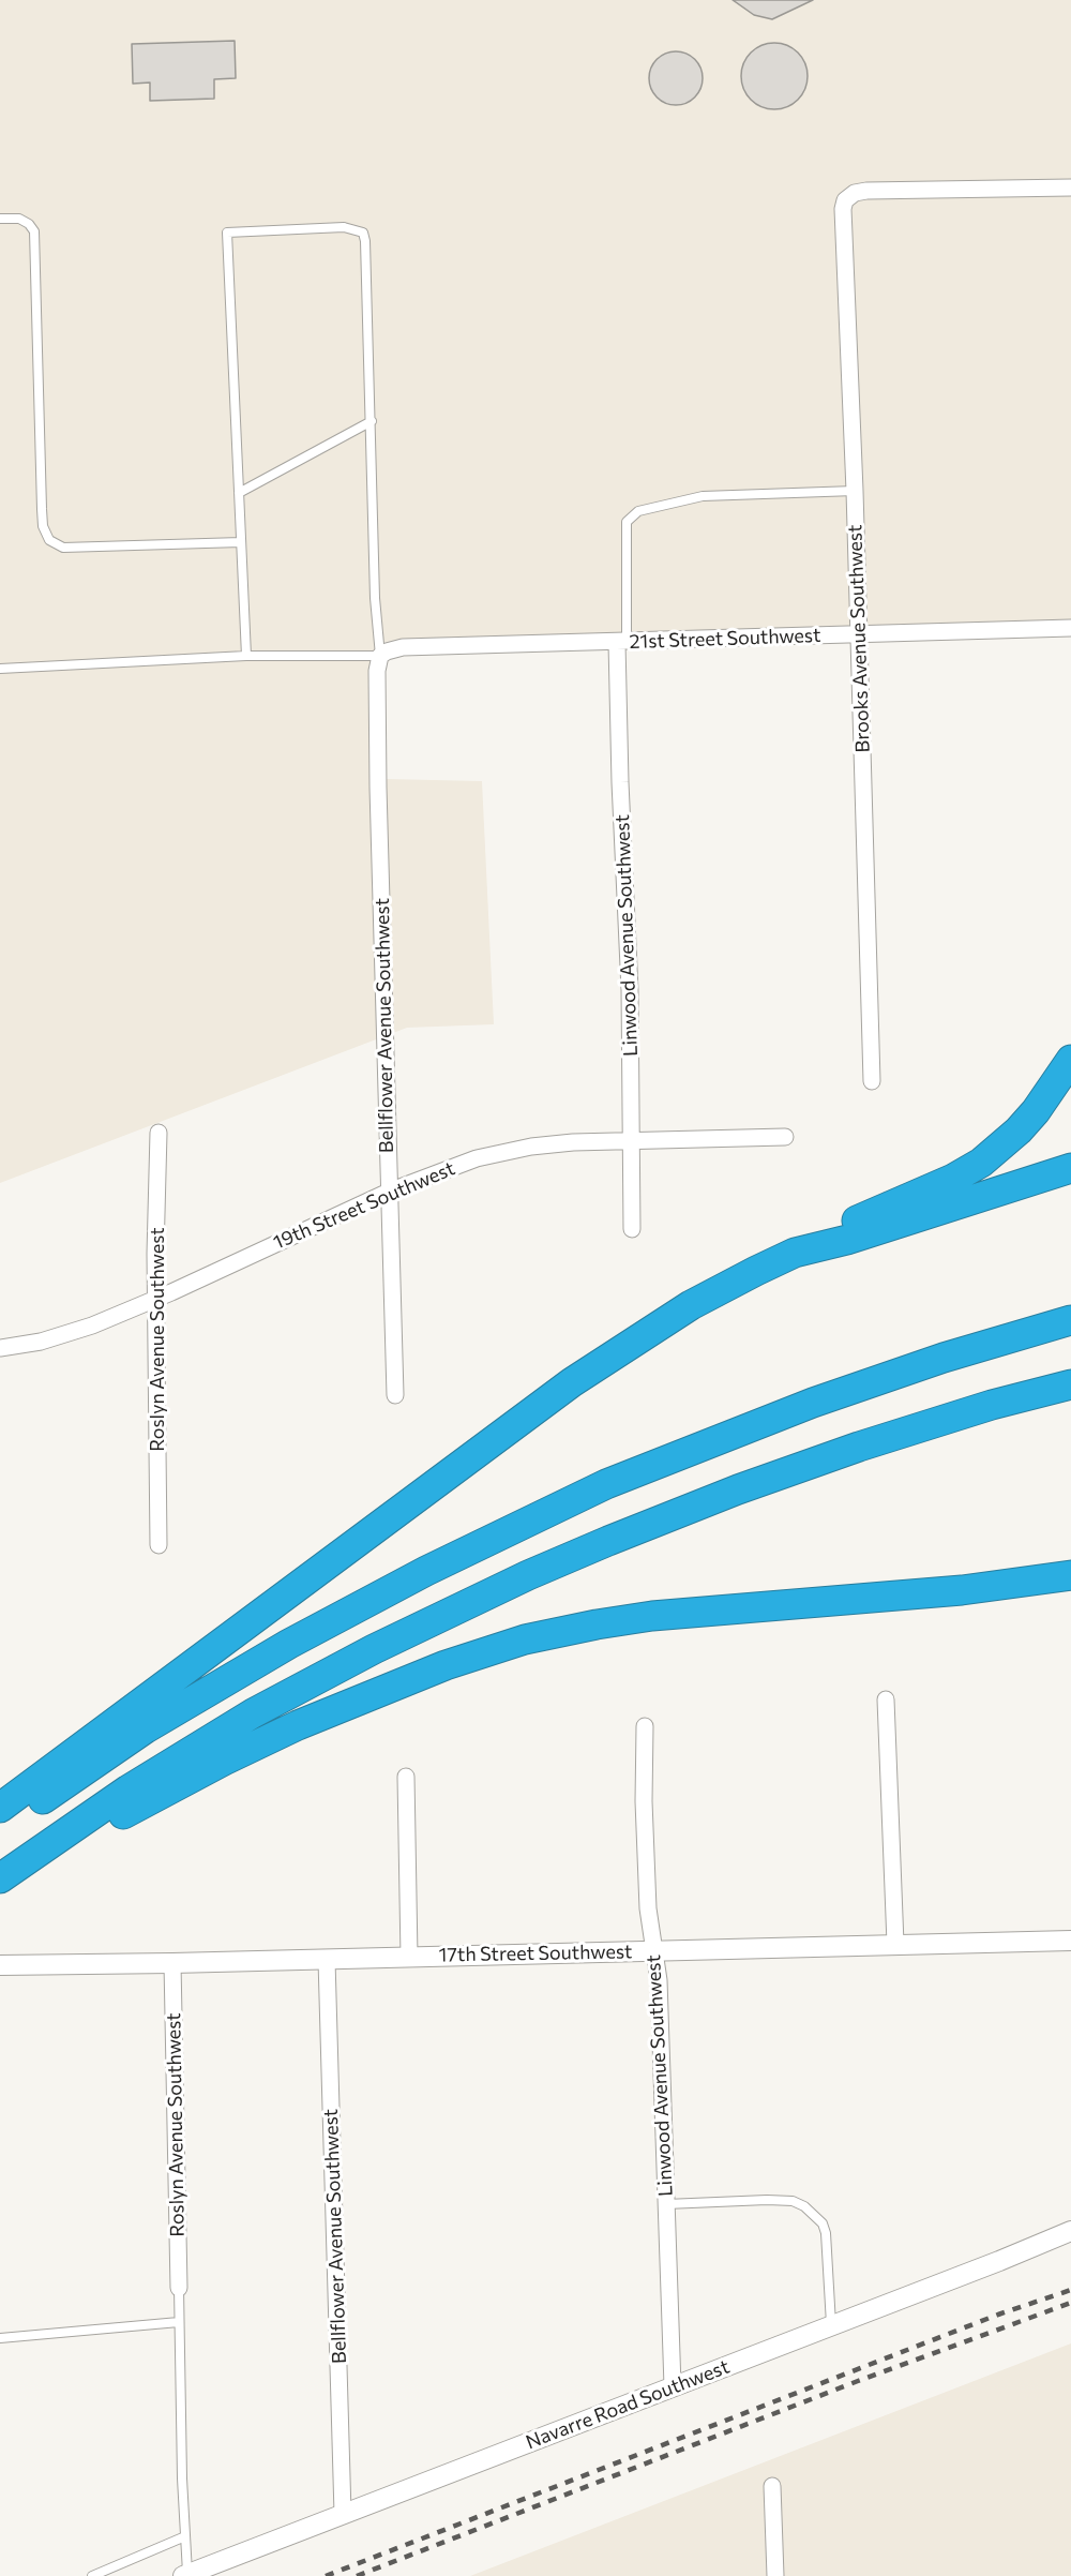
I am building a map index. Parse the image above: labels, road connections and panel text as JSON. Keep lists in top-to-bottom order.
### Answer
{
  "streets": {
    "street": [
      "21st Street Southwest",
      "Brooks Avenue Southwest",
      "Linwood Avenue Southwest",
      "Bellflower Avenue Southwest",
      "19th Street Southwest",
      "Roslyn Avenue Southwest",
      "17th Street Southwest",
      "Navarre Road Southwest"
    ]
  },
  "crossings": [
    ["21st Street Southwest", "Brooks Avenue Southwest"],
    ["21st Street Southwest", "Linwood Avenue Southwest"],
    ["21st Street Southwest", "Bellflower Avenue Southwest"],
    ["Linwood Avenue Southwest", "19th Street Southwest"],
    ["Linwood Avenue Southwest", "17th Street Southwest"],
    ["Linwood Avenue Southwest", "Navarre Road Southwest"],
    ["Bellflower Avenue Southwest", "19th Street Southwest"],
    ["Bellflower Avenue Southwest", "17th Street Southwest"],
    ["Bellflower Avenue Southwest", "Navarre Road Southwest"],
    ["19th Street Southwest", "Roslyn Avenue Southwest"],
    ["Roslyn Avenue Southwest", "17th Street Southwest"]
  ]
}
